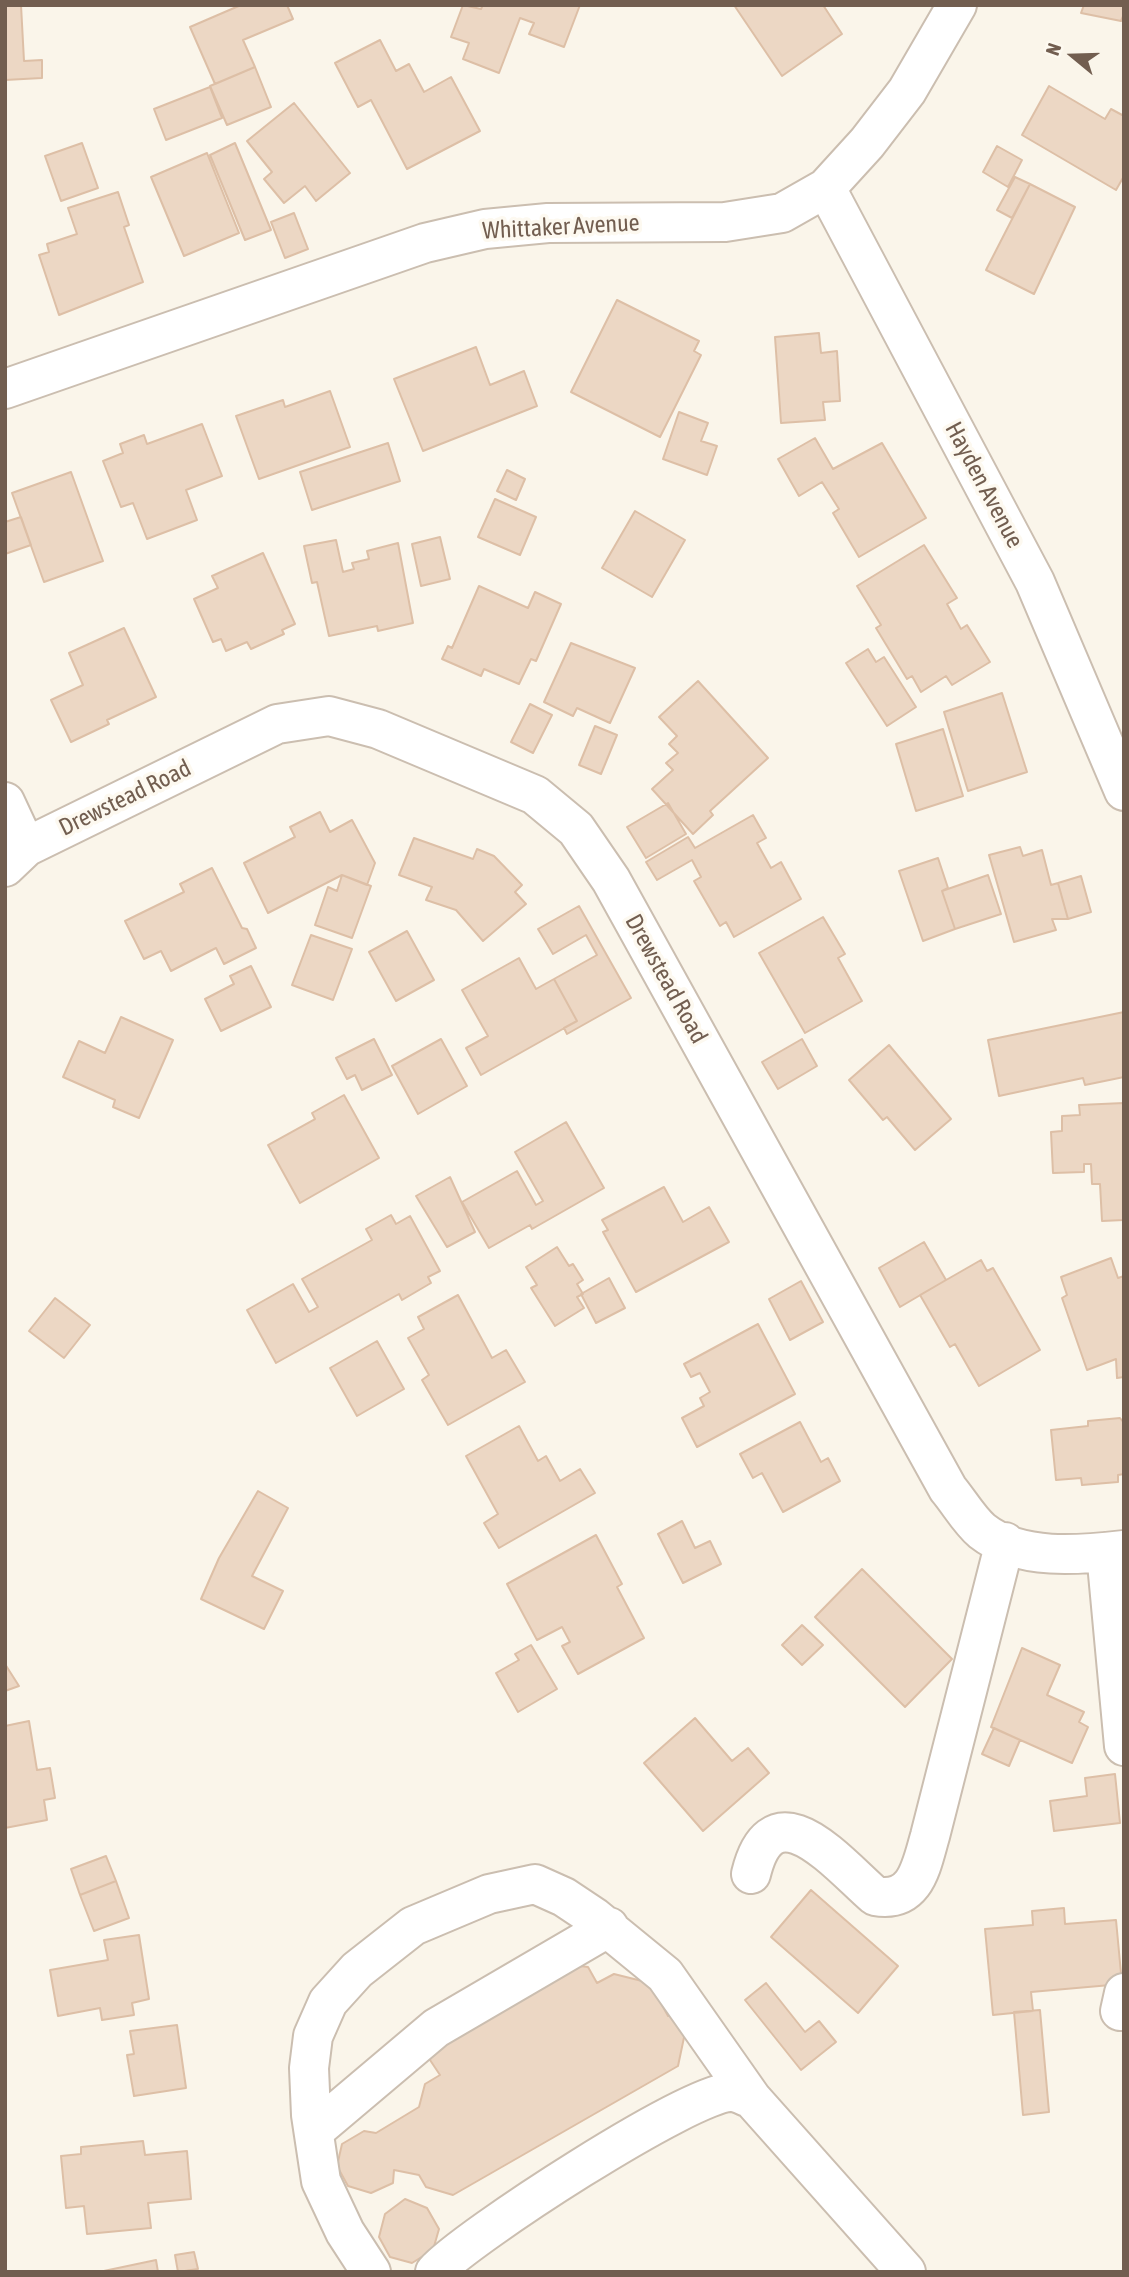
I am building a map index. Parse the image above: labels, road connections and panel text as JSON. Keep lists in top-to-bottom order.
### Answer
{
  "streets": {
    "street": ["Whittaker Avenue", "Hayden Avenue", "Drewstead Road"]
  },
  "crossings": [
    ["Whittaker Avenue", "Hayden Avenue"]
  ],
  "north": "left"
}
